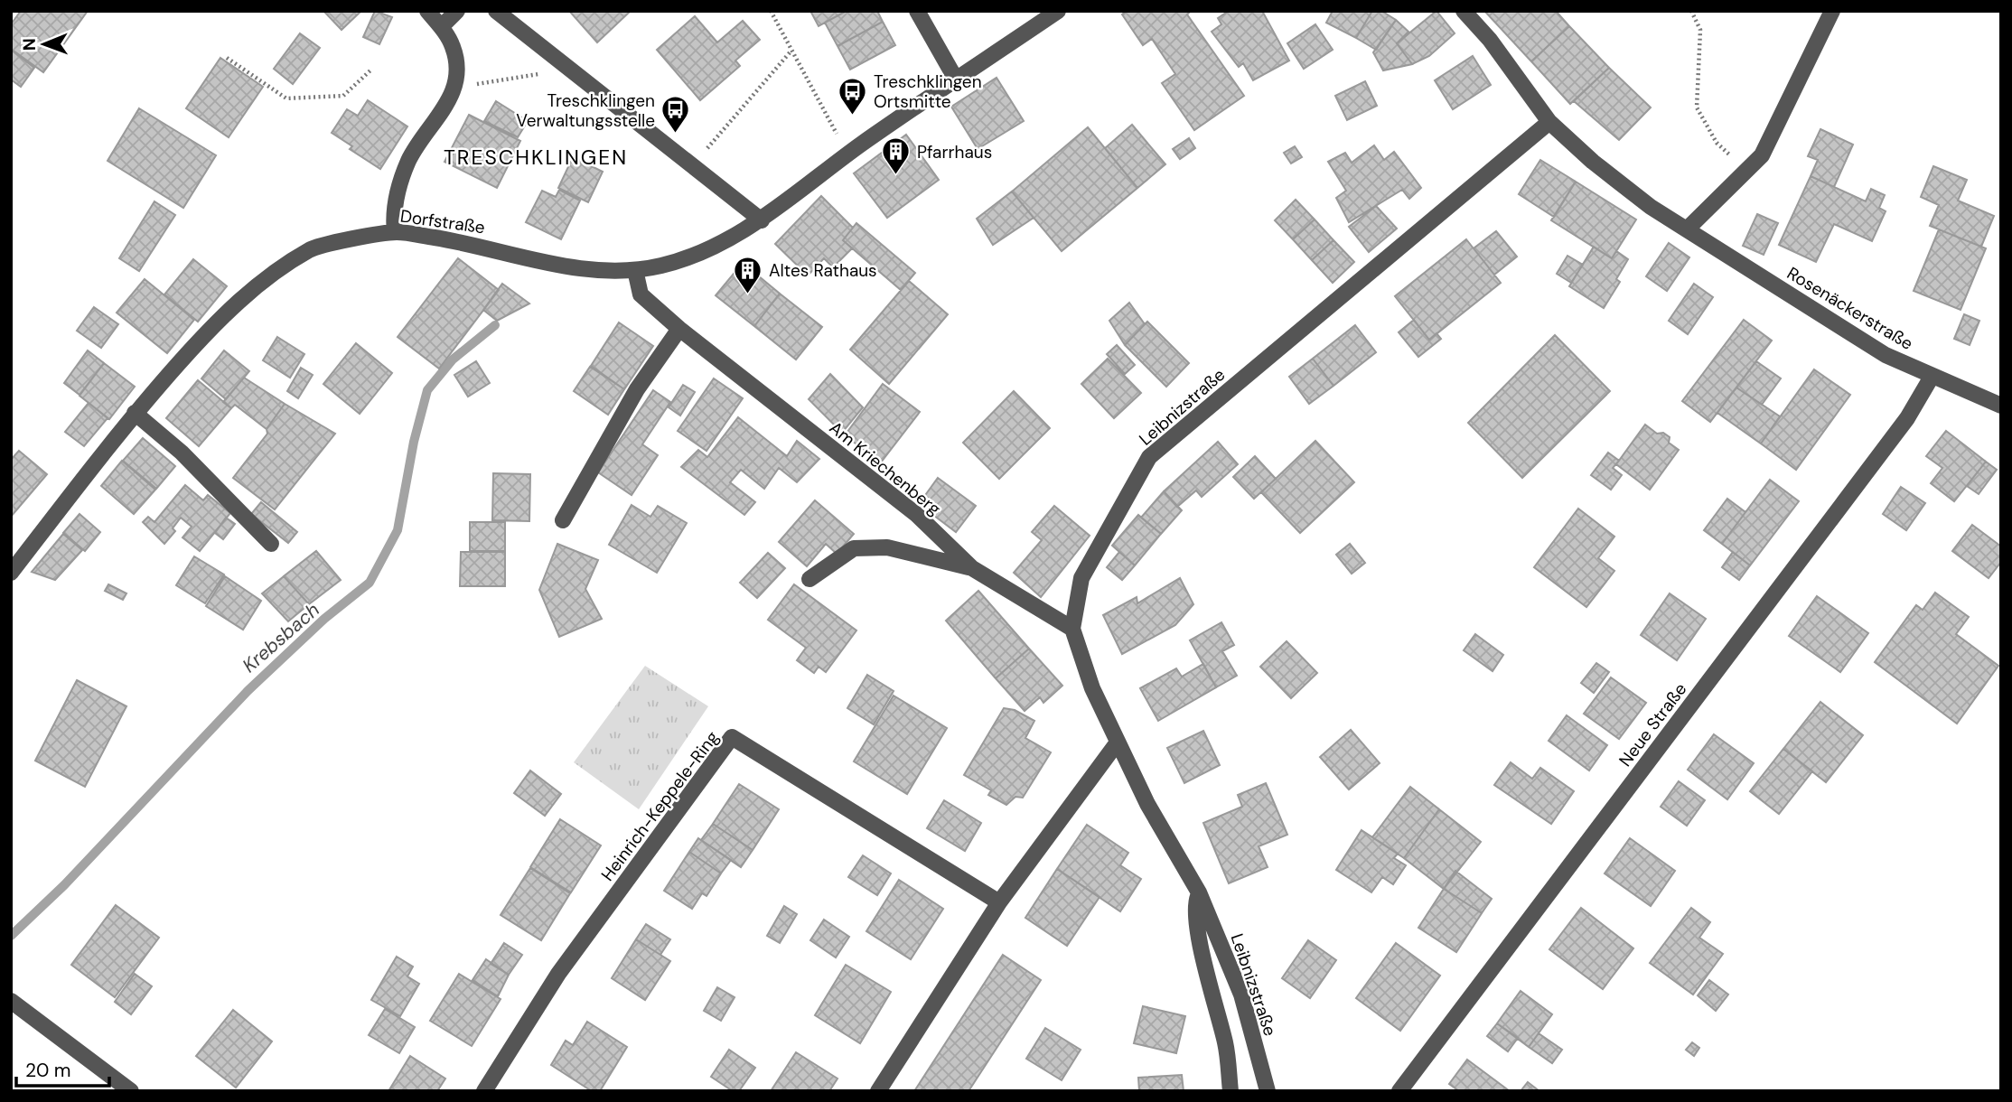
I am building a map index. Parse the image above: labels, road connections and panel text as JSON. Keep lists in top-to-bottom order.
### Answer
{
  "streets": {
    "street": [
      "Dorfstraße",
      "Rosenäckerstraße",
      "Leibnizstraße",
      "Am Kriechenberg",
      "Neue Straße",
      "Heinrich-Keppele-Ring"
    ]
  },
  "crossings": [
    ["Dorfstraße", "Am Kriechenberg"],
    ["Rosenäckerstraße", "Leibnizstraße"],
    ["Rosenäckerstraße", "Neue Straße"],
    ["Leibnizstraße", "Am Kriechenberg"]
  ],
  "districts": ["TRESCHKLINGEN"],
  "water": ["Krebsbach"],
  "places": {
    "bus stop": ["Treschklingen Ortsmitte", "Treschklingen Verwaltungsstelle"],
    "building": ["Pfarrhaus", "Altes Rathaus"]
  },
  "scale_bar": "20 m",
  "north": "left"
}
